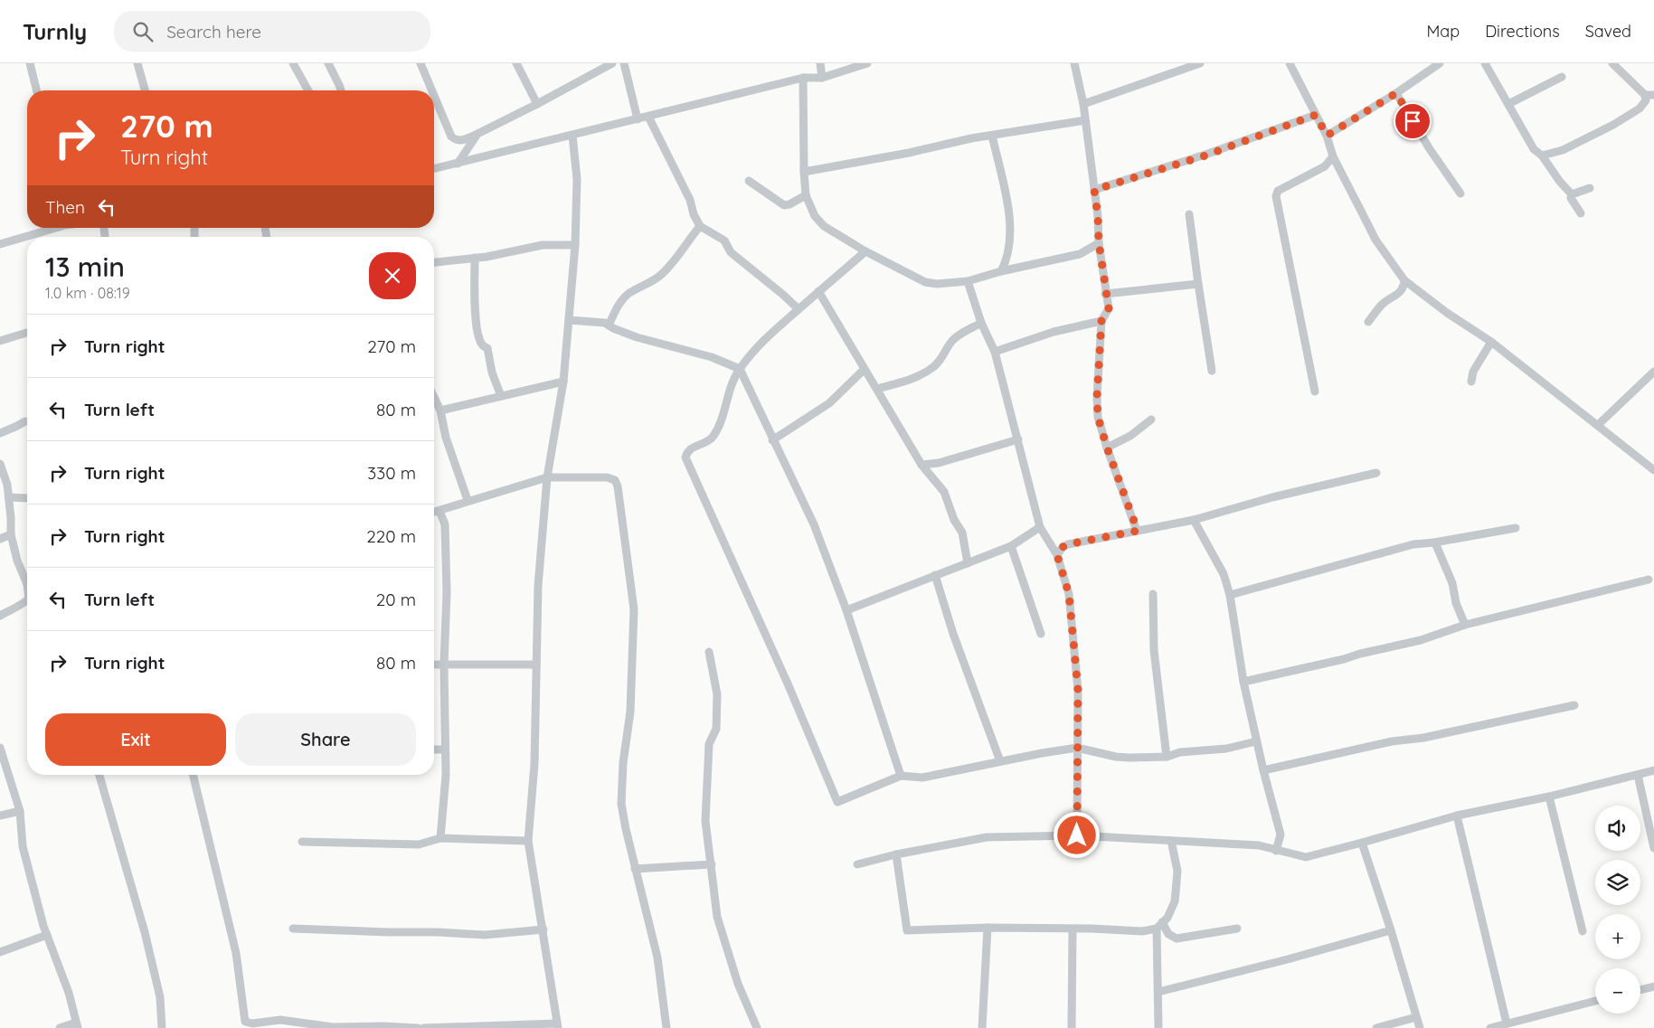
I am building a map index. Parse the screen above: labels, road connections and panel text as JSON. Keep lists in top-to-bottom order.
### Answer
{
  "page": {
    "header": "Turnly",
    "search": "Search here",
    "nav": ["Map", "Directions", "Saved"],
    "turn": ["270 m", "Turn right"],
    "then": "Then",
    "heading": ["13 min", "1.0 km · 08:19"],
    "list": [
      {
        "name": "Turn right",
        "value": "270 m"
      },
      {
        "name": "Turn left",
        "value": "80 m"
      },
      {
        "name": "Turn right",
        "value": "330 m"
      },
      {
        "name": "Turn right",
        "value": "220 m"
      },
      {
        "name": "Turn left",
        "value": "20 m"
      },
      {
        "name": "Turn right",
        "value": "80 m"
      }
    ],
    "buttons": ["Exit", "Share"],
    "map_buttons": ["+", "−"]
  }
}
